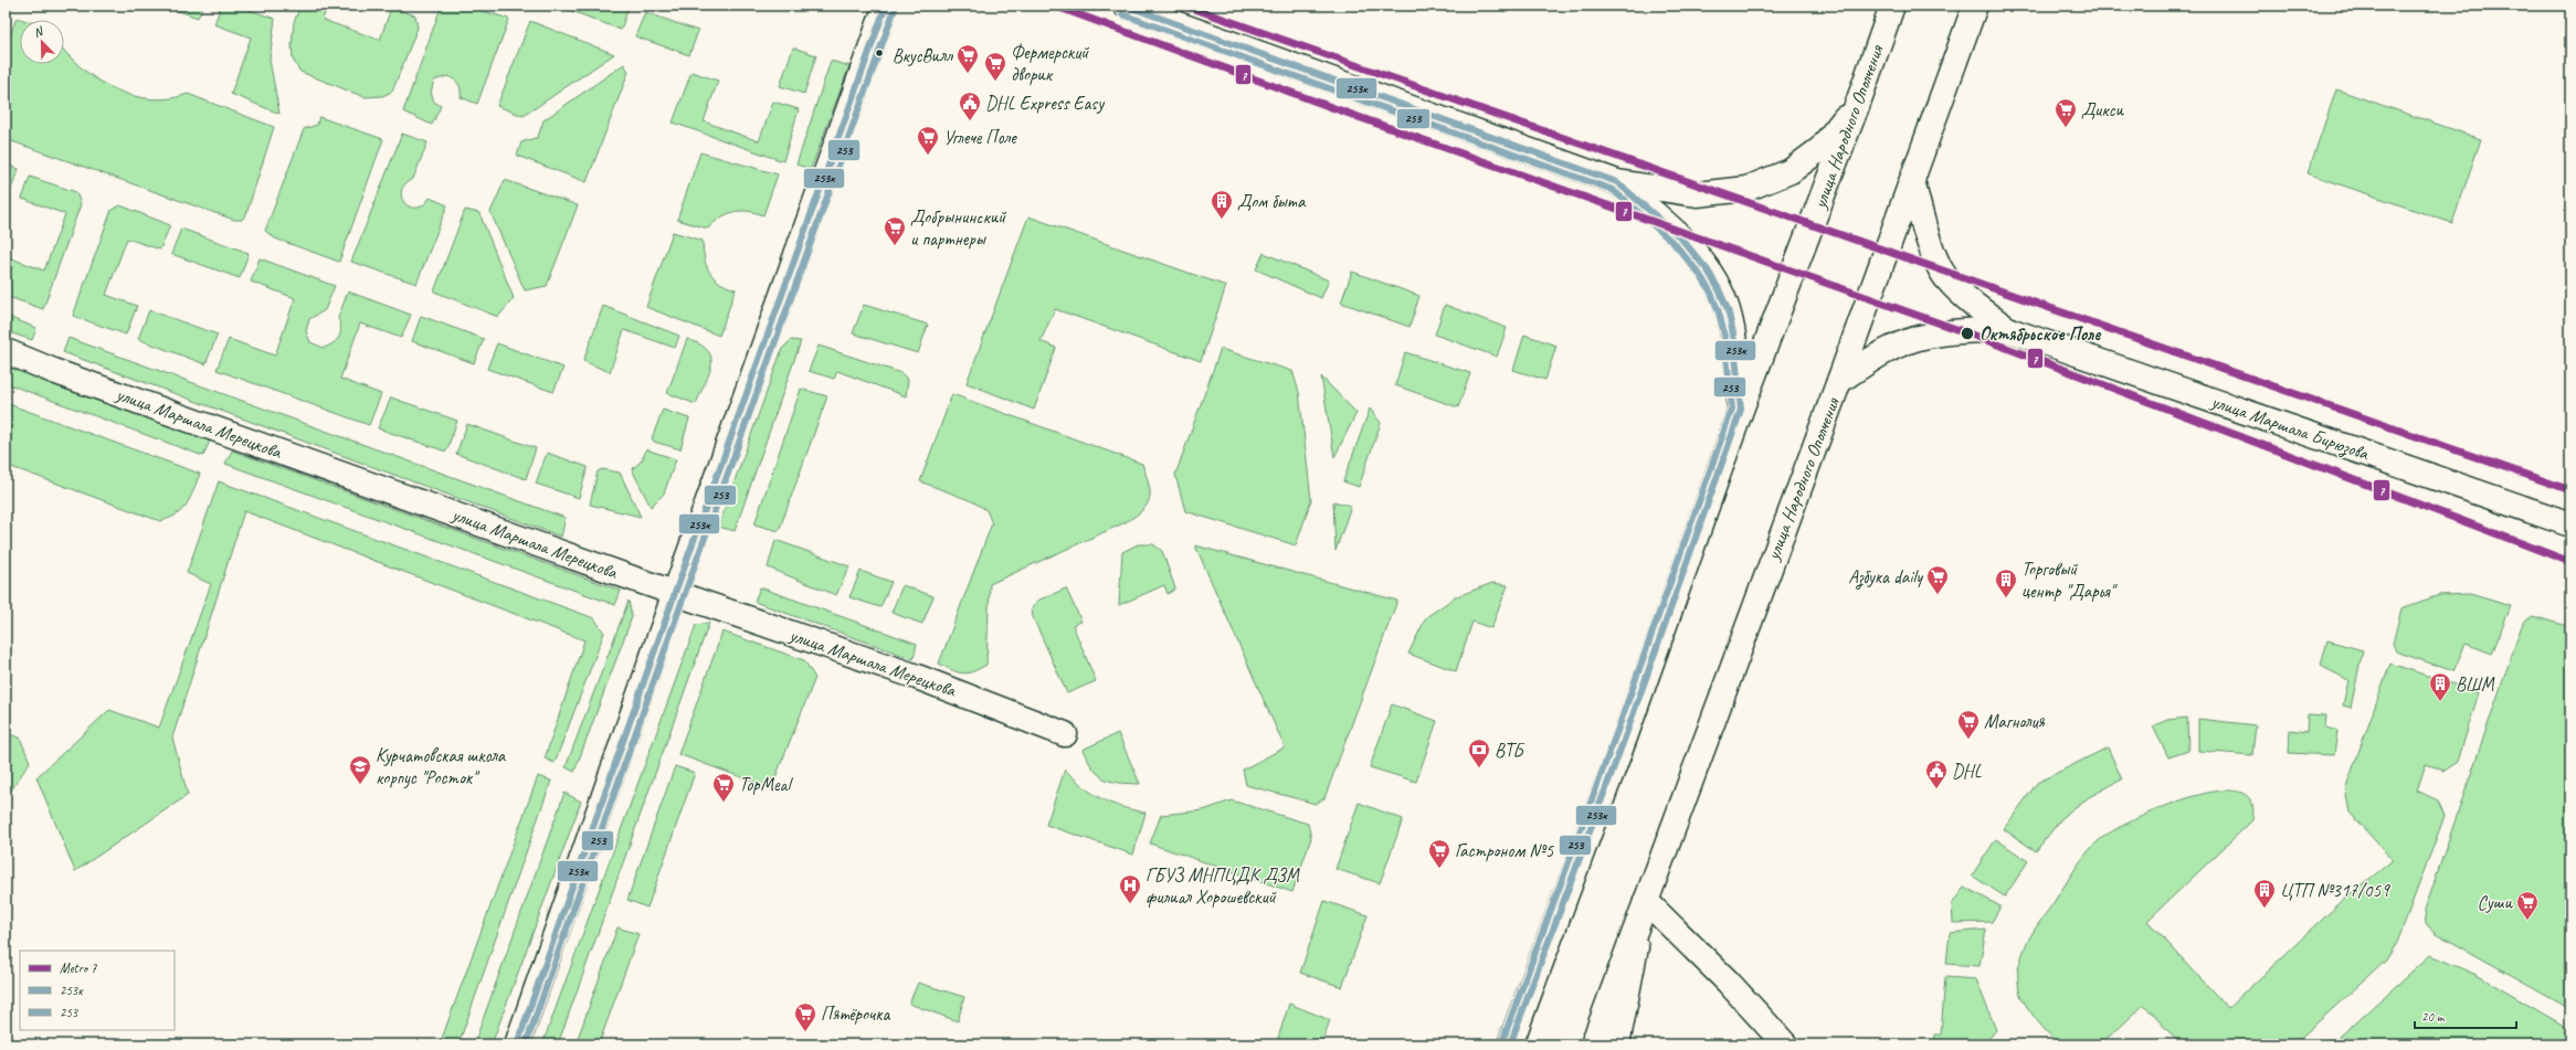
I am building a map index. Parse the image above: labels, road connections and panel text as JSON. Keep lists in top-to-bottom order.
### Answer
{
  "streets": {
    "street": ["улица Народного Ополчения", "улица Маршала Мерецкова", "улица Маршала Бирюзова"]
  },
  "crossings": [
    ["улица Народного Ополчения", "улица Маршала Бирюзова"]
  ],
  "places": {
    "supermarket": [
      "ВкусВилл",
      "Фермерский дворик",
      "Дикси",
      "Углече Поле",
      "Добрынинский и партнеры",
      "Азбука daily",
      "Магнолия",
      "TopMeal",
      "Гастроном №5",
      "Суши",
      "Пятёрочка"
    ],
    "public building": ["DHL Express Easy", "DHL"],
    "building": [
      "Дом быта",
      "Торговый центр \"Дарья\"",
      "ВШМ",
      "ЦТП №317/059"
    ],
    "other": ["Октябрьское Поле"],
    "bank": ["ВТБ"],
    "school or university": ["Курчатовская школа корпус \"Росток\""],
    "hospital": ["ГБУЗ МНПЦДК ДЗМ филиал Хорошевский"]
  },
  "lines": ["metro line 7", "transit line 253к", "transit line 253"],
  "legend": ["Metro 7", "253к", "253"],
  "scale_bar": "20 m",
  "north": "top left"
}
